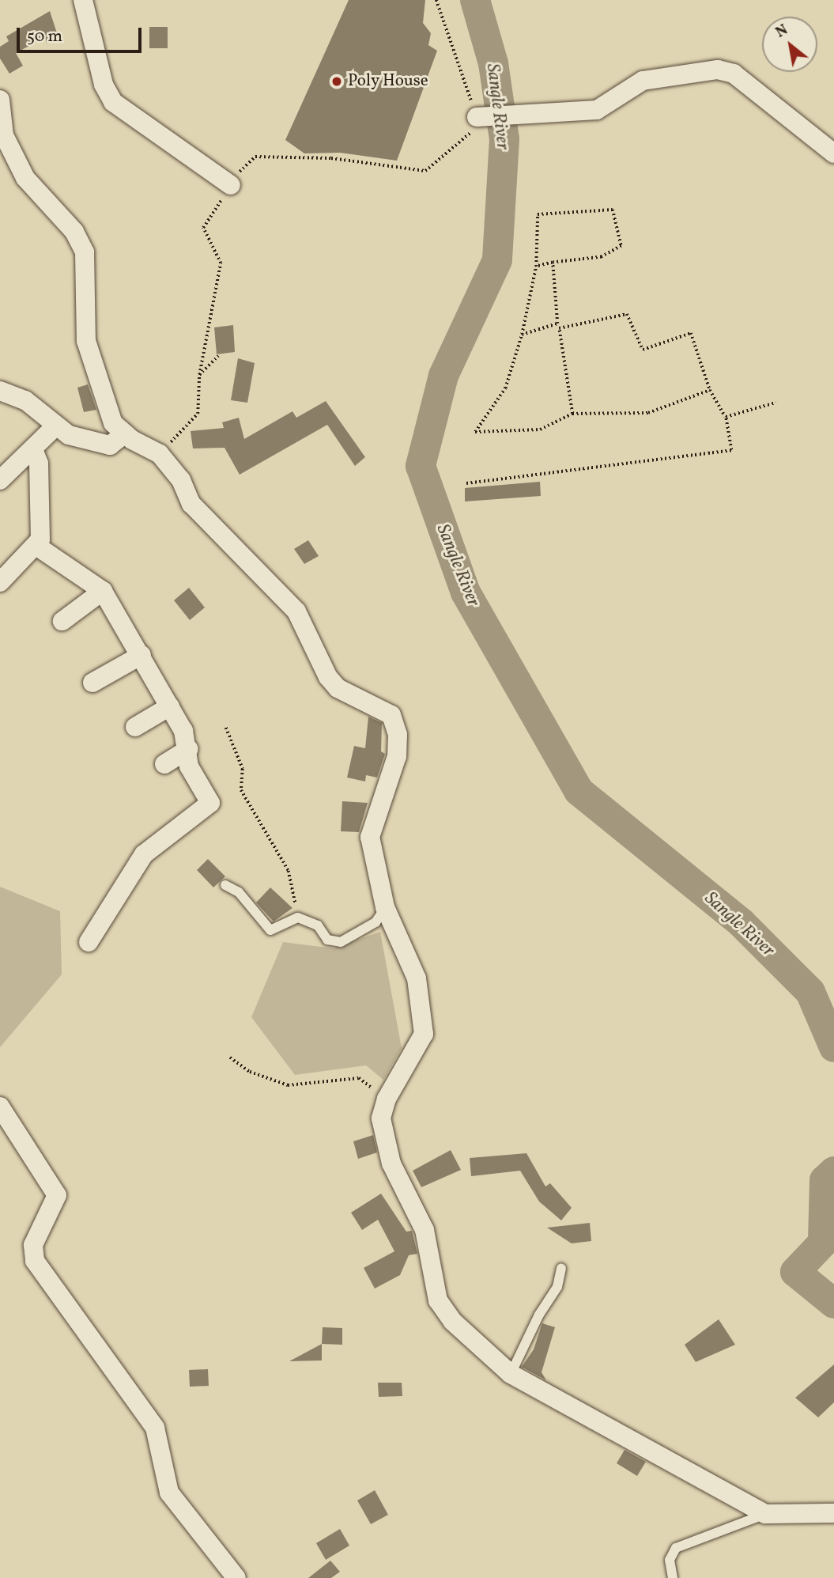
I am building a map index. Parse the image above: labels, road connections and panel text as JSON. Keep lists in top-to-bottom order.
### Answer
{
  "water": ["Sangle River"],
  "places": ["Poly House"],
  "scale_bar": "50 m",
  "north": "top left"
}
